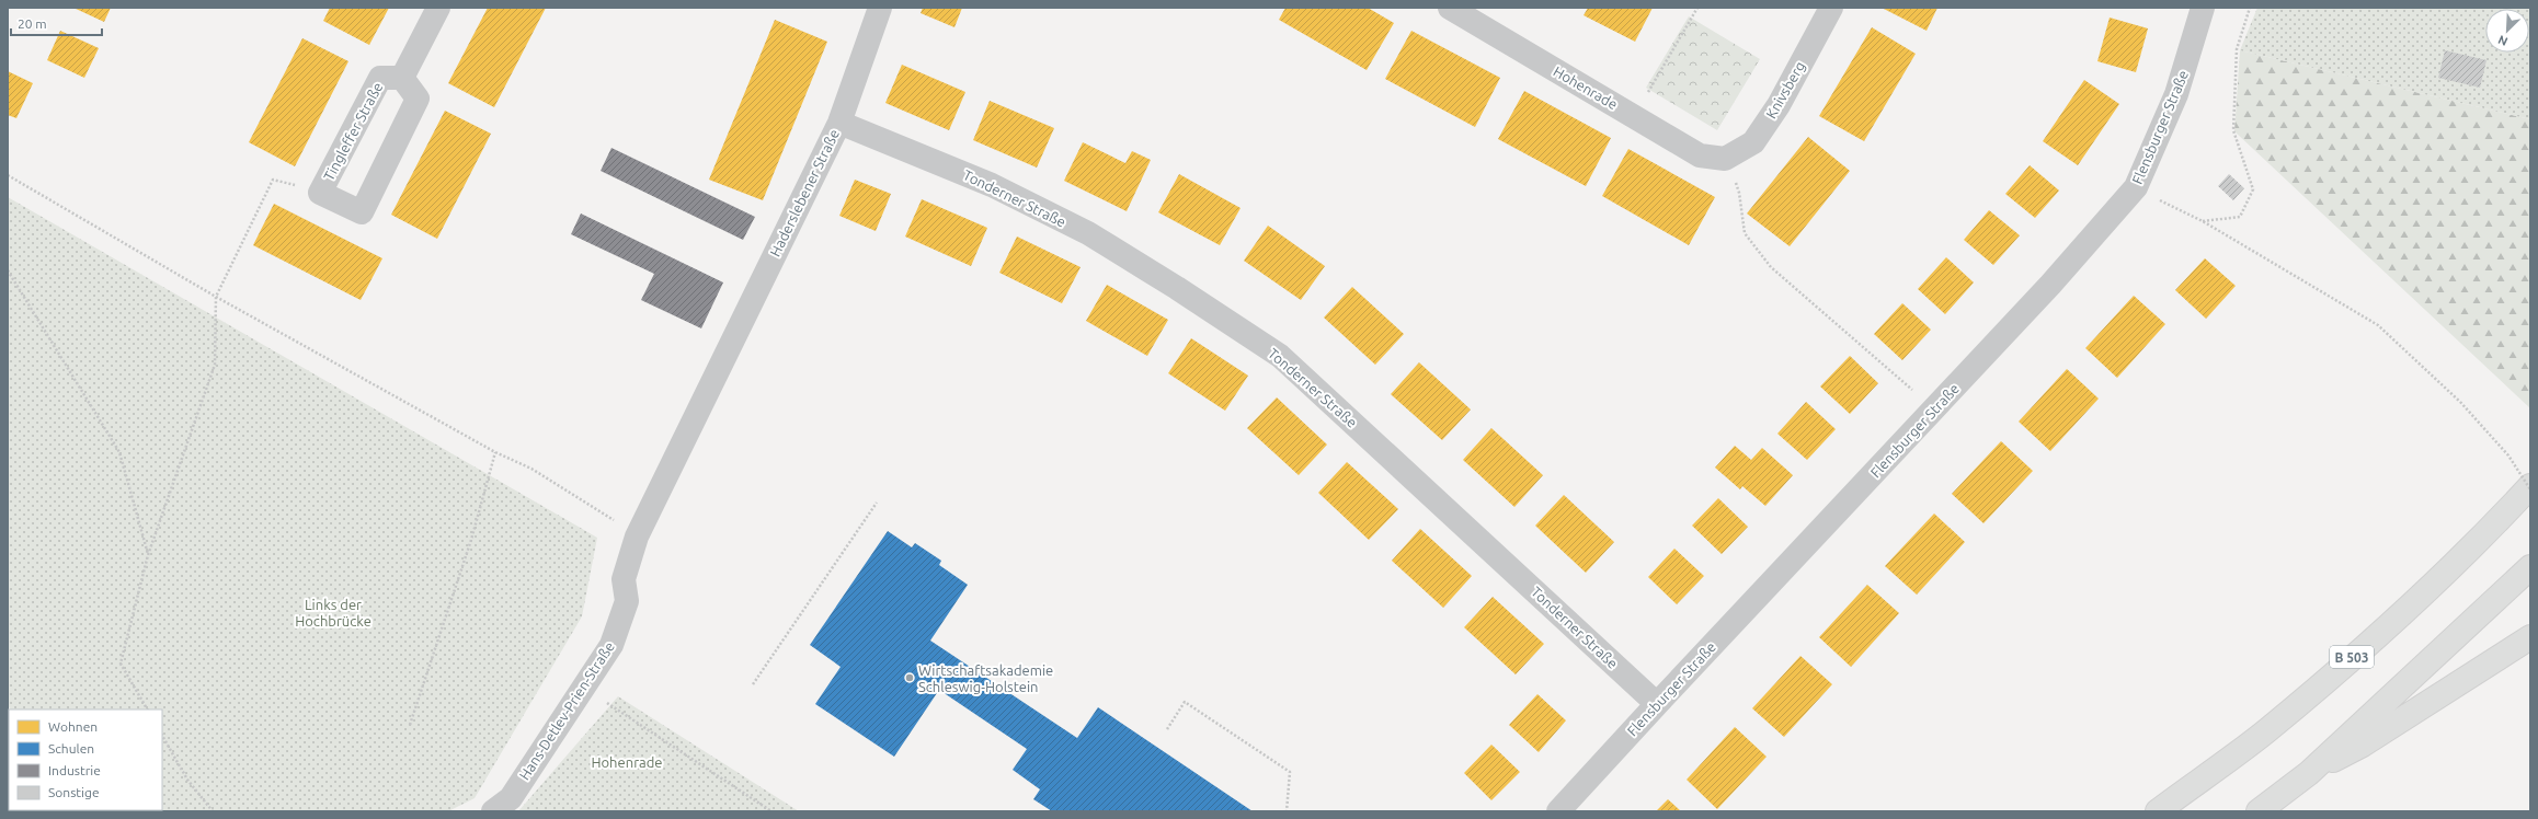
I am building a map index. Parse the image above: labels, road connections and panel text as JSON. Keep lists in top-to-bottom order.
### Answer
{
  "streets": {
    "highway": ["B 503"],
    "street": [
      "Hohenrade",
      "Knivsberg",
      "Flensburger Straße",
      "Tingleffer Straße",
      "Haderslebener Straße",
      "Tonderner Straße",
      "Hans-Detlev-Prien-Straße"
    ]
  },
  "crossings": [
    ["Hohenrade", "Knivsberg"],
    ["Flensburger Straße", "Tonderner Straße"],
    ["Haderslebener Straße", "Tonderner Straße"],
    ["Haderslebener Straße", "Hans-Detlev-Prien-Straße"]
  ],
  "parks": ["Links der Hochbrücke", "Hohenrade"],
  "places": ["Wirtschaftsakademie Schleswig-Holstein"],
  "legend": [
    "Wohnen",
    "Schulen",
    "Industrie",
    "Sonstige"
  ],
  "scale_bar": "20 m",
  "north": "bottom left"
}
